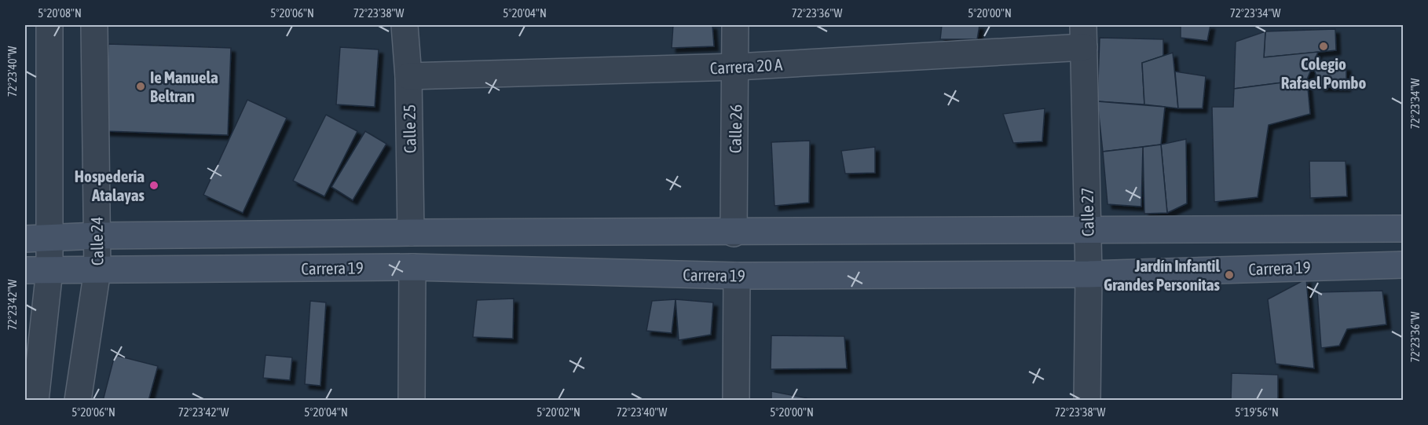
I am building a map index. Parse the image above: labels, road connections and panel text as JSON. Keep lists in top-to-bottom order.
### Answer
{
  "streets": {
    "main road": ["Carrera 19"],
    "street": [
      "Carrera 20 A",
      "Calle 25",
      "Calle 26",
      "Calle 27",
      "Calle 24"
    ]
  },
  "crossings": [
    ["Carrera 20 A", "Calle 25"],
    ["Carrera 20 A", "Calle 26"],
    ["Carrera 20 A", "Calle 27"],
    ["Calle 25", "Carrera 19"],
    ["Calle 26", "Carrera 19"],
    ["Calle 27", "Carrera 19"],
    ["Calle 24", "Carrera 19"]
  ],
  "places": [
    "Colegio Rafael Pombo",
    "Ie Manuela Beltran",
    "Hospederia Atalayas",
    "Jardín Infantil Grandes Personitas"
  ],
  "coordinates": [
    "5°20'08\"N",
    "5°20'06\"N",
    "72°23'38\"W",
    "5°20'04\"N",
    "72°23'36\"W",
    "5°20'00\"N",
    "72°23'34\"W",
    "72°23'40\"W",
    "72°23'42\"W",
    "5°20'02\"N",
    "5°19'56\"N"
  ]
}
